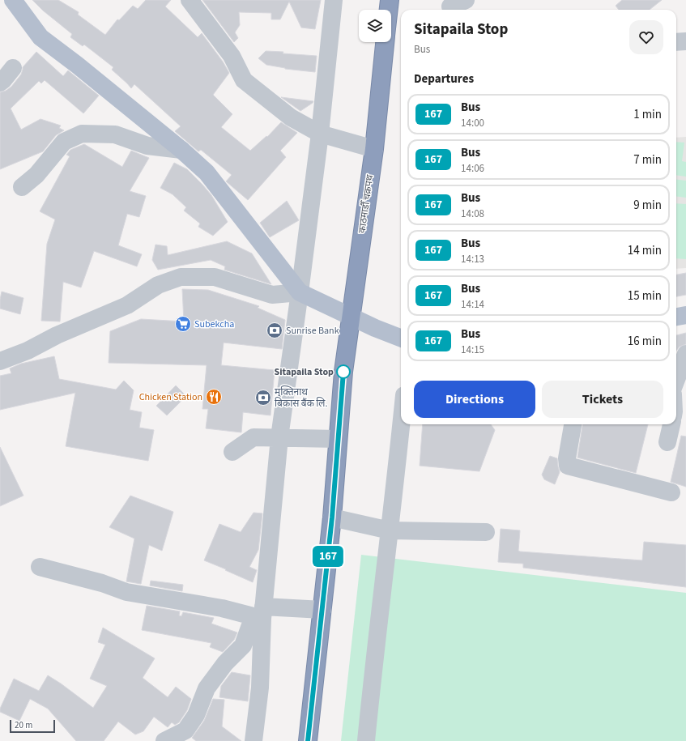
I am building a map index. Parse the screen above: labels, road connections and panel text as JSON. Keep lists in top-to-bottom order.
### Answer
{
  "streets": {
    "highway": ["काठमाडाैँ चक्रपथ"]
  },
  "places": {
    "supermarket": ["Subekcha"],
    "bank": ["Sunrise Bank", "मुक्तिनाथ बिकास बैंक लि."],
    "other": ["Sitapaila Stop"],
    "restaurant": ["Chicken Station"]
  },
  "lines": ["bus line 167"],
  "scale_bar": "20 m",
  "page": {
    "on_map": "167",
    "heading": [
      ["Sitapaila Stop", "Bus"],
      "Departures"
    ],
    "list": [
      {
        "mark": "167",
        "name": "Bus",
        "note": "14:00",
        "value": "1 min"
      },
      {
        "mark": "167",
        "name": "Bus",
        "note": "14:06",
        "value": "7 min"
      },
      {
        "mark": "167",
        "name": "Bus",
        "note": "14:08",
        "value": "9 min"
      },
      {
        "mark": "167",
        "name": "Bus",
        "note": "14:13",
        "value": "14 min"
      },
      {
        "mark": "167",
        "name": "Bus",
        "note": "14:14",
        "value": "15 min"
      },
      {
        "mark": "167",
        "name": "Bus",
        "note": "14:15",
        "value": "16 min"
      }
    ],
    "buttons": ["Directions", "Tickets"],
    "scale": "20 m"
  }
}
